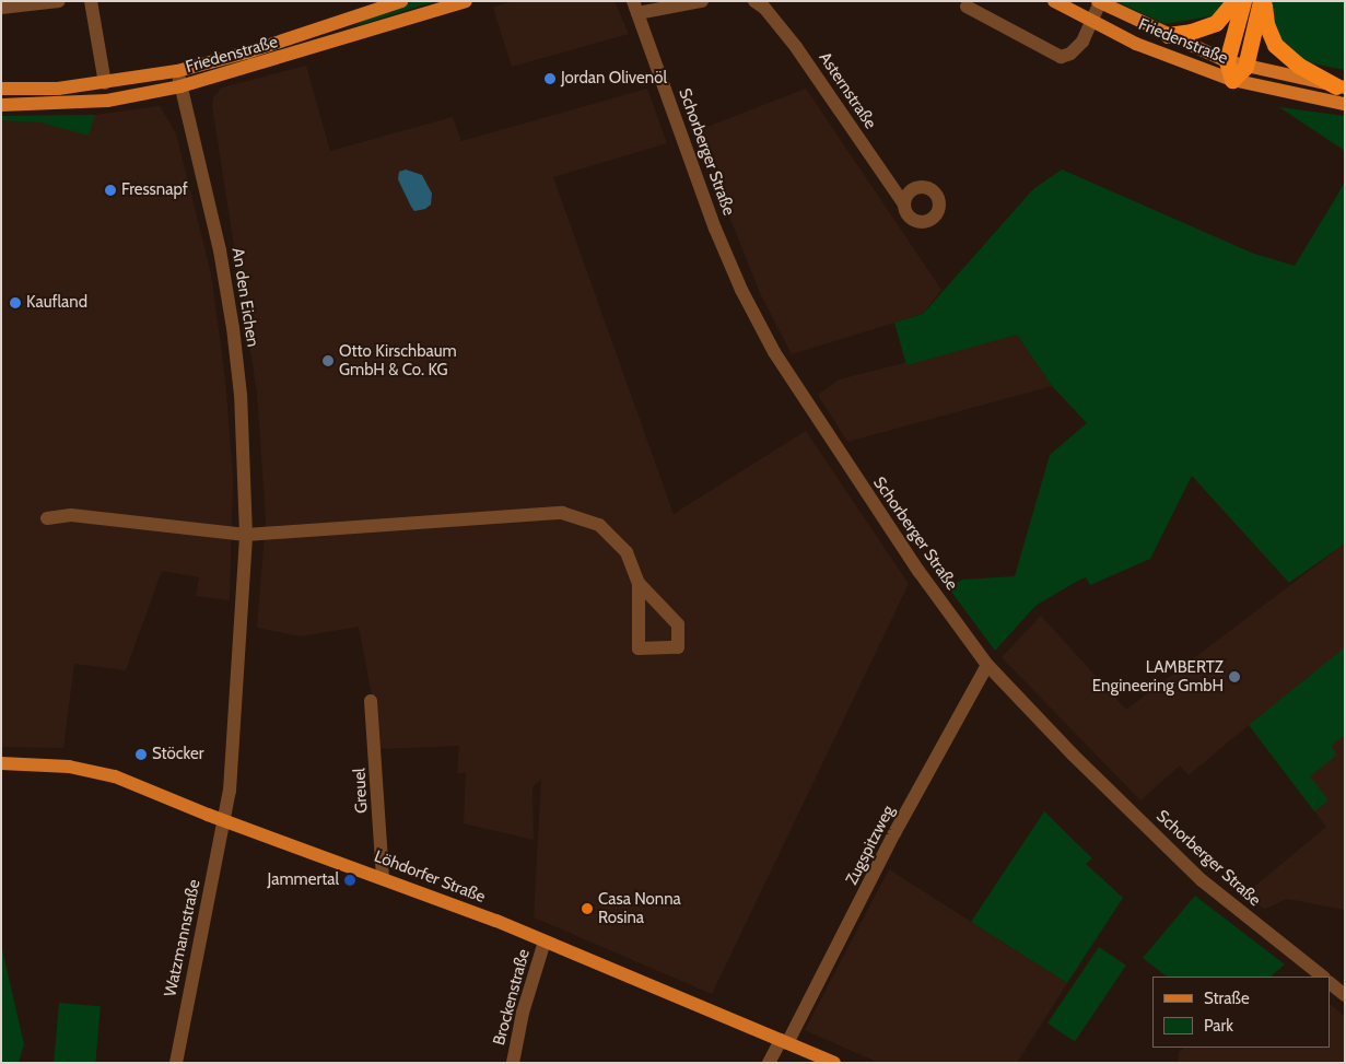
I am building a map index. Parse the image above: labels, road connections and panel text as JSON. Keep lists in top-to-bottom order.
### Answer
{
  "streets": {
    "main road": ["Friedenstraße", "Löhdorfer Straße"],
    "street": [
      "Asternstraße",
      "Schorberger Straße",
      "An den Eichen",
      "Greuel",
      "Zugspitzweg",
      "Watzmannstraße",
      "Brockenstraße"
    ]
  },
  "crossings": [
    ["Friedenstraße", "An den Eichen"],
    ["Schorberger Straße", "Zugspitzweg"],
    ["An den Eichen", "Löhdorfer Straße"],
    ["An den Eichen", "Watzmannstraße"],
    ["Greuel", "Löhdorfer Straße"],
    ["Zugspitzweg", "Löhdorfer Straße"],
    ["Löhdorfer Straße", "Watzmannstraße"],
    ["Löhdorfer Straße", "Brockenstraße"]
  ],
  "places": [
    "Jordan Olivenöl",
    "Fressnapf",
    "Kaufland",
    "Otto Kirschbaum GmbH & Co. KG",
    "LAMBERTZ Engineering GmbH",
    "Stöcker",
    "Jammertal",
    "Casa Nonna Rosina"
  ],
  "legend": ["Straße", "Park"]
}
